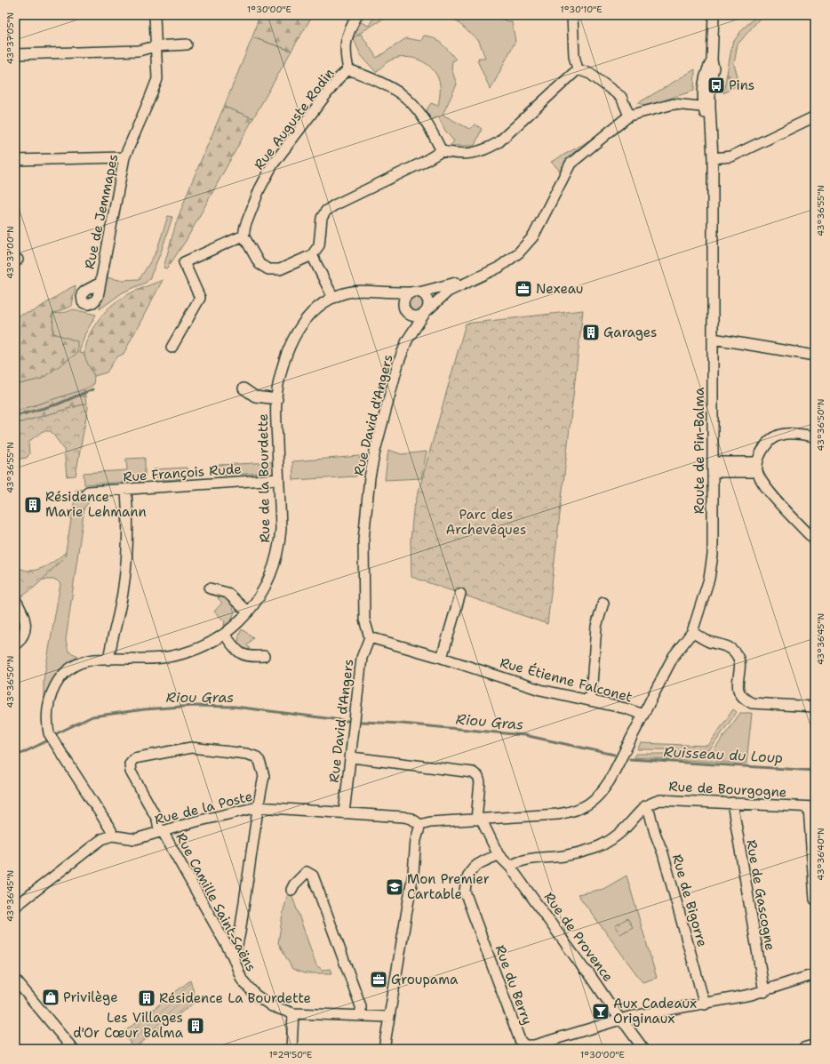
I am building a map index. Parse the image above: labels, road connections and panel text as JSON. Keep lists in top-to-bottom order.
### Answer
{
  "streets": {
    "street": [
      "Rue Auguste Rodin",
      "Rue de Jemmapes",
      "Rue David d'Angers",
      "Route de Pin-Balma",
      "Rue François Rude",
      "Rue de la Bourdette",
      "Rue Étienne Falconet",
      "Rue de Bourgogne",
      "Rue de la Poste",
      "Rue de Gascogne",
      "Rue de Bigorre",
      "Rue Camille Saint-Saëns",
      "Rue de Provence",
      "Rue du Berry"
    ]
  },
  "crossings": [
    ["Rue David d'Angers", "Route de Pin-Balma"],
    ["Rue David d'Angers", "Rue de la Bourdette"],
    ["Rue David d'Angers", "Rue Étienne Falconet"],
    ["Rue David d'Angers", "Rue de la Poste"],
    ["Route de Pin-Balma", "Rue Étienne Falconet"],
    ["Route de Pin-Balma", "Rue de la Poste"],
    ["Route de Pin-Balma", "Rue de Provence"],
    ["Rue François Rude", "Rue de la Bourdette"],
    ["Rue de la Bourdette", "Rue de la Poste"],
    ["Rue de Bourgogne", "Rue de Gascogne"],
    ["Rue de Bourgogne", "Rue de Bigorre"],
    ["Rue de Bourgogne", "Rue de Provence"],
    ["Rue de la Poste", "Rue Camille Saint-Saëns"],
    ["Rue de Provence", "Rue du Berry"]
  ],
  "water": ["Riou Gras", "Ruisseau du Loup"],
  "parks": ["Parc des Archevêques"],
  "places": {
    "bus stop": ["Pins"],
    "office": ["Nexeau", "Groupama"],
    "building": [
      "Garages",
      "Résidence Marie Lehmann",
      "Résidence La Bourdette",
      "Les Villages d'Or Cœur Balma"
    ],
    "school or university": ["Mon Premier Cartable"],
    "shop": ["Privilège"],
    "bar": ["Aux Cadeaux Originaux"]
  },
  "coordinates": [
    "1°30'00\"E",
    "1°30'10\"E",
    "43°37'05\"N",
    "43°36'55\"N",
    "43°37'00\"N",
    "43°36'50\"N",
    "43°36'45\"N",
    "43°36'40\"N",
    "1°29'50\"E"
  ]
}
